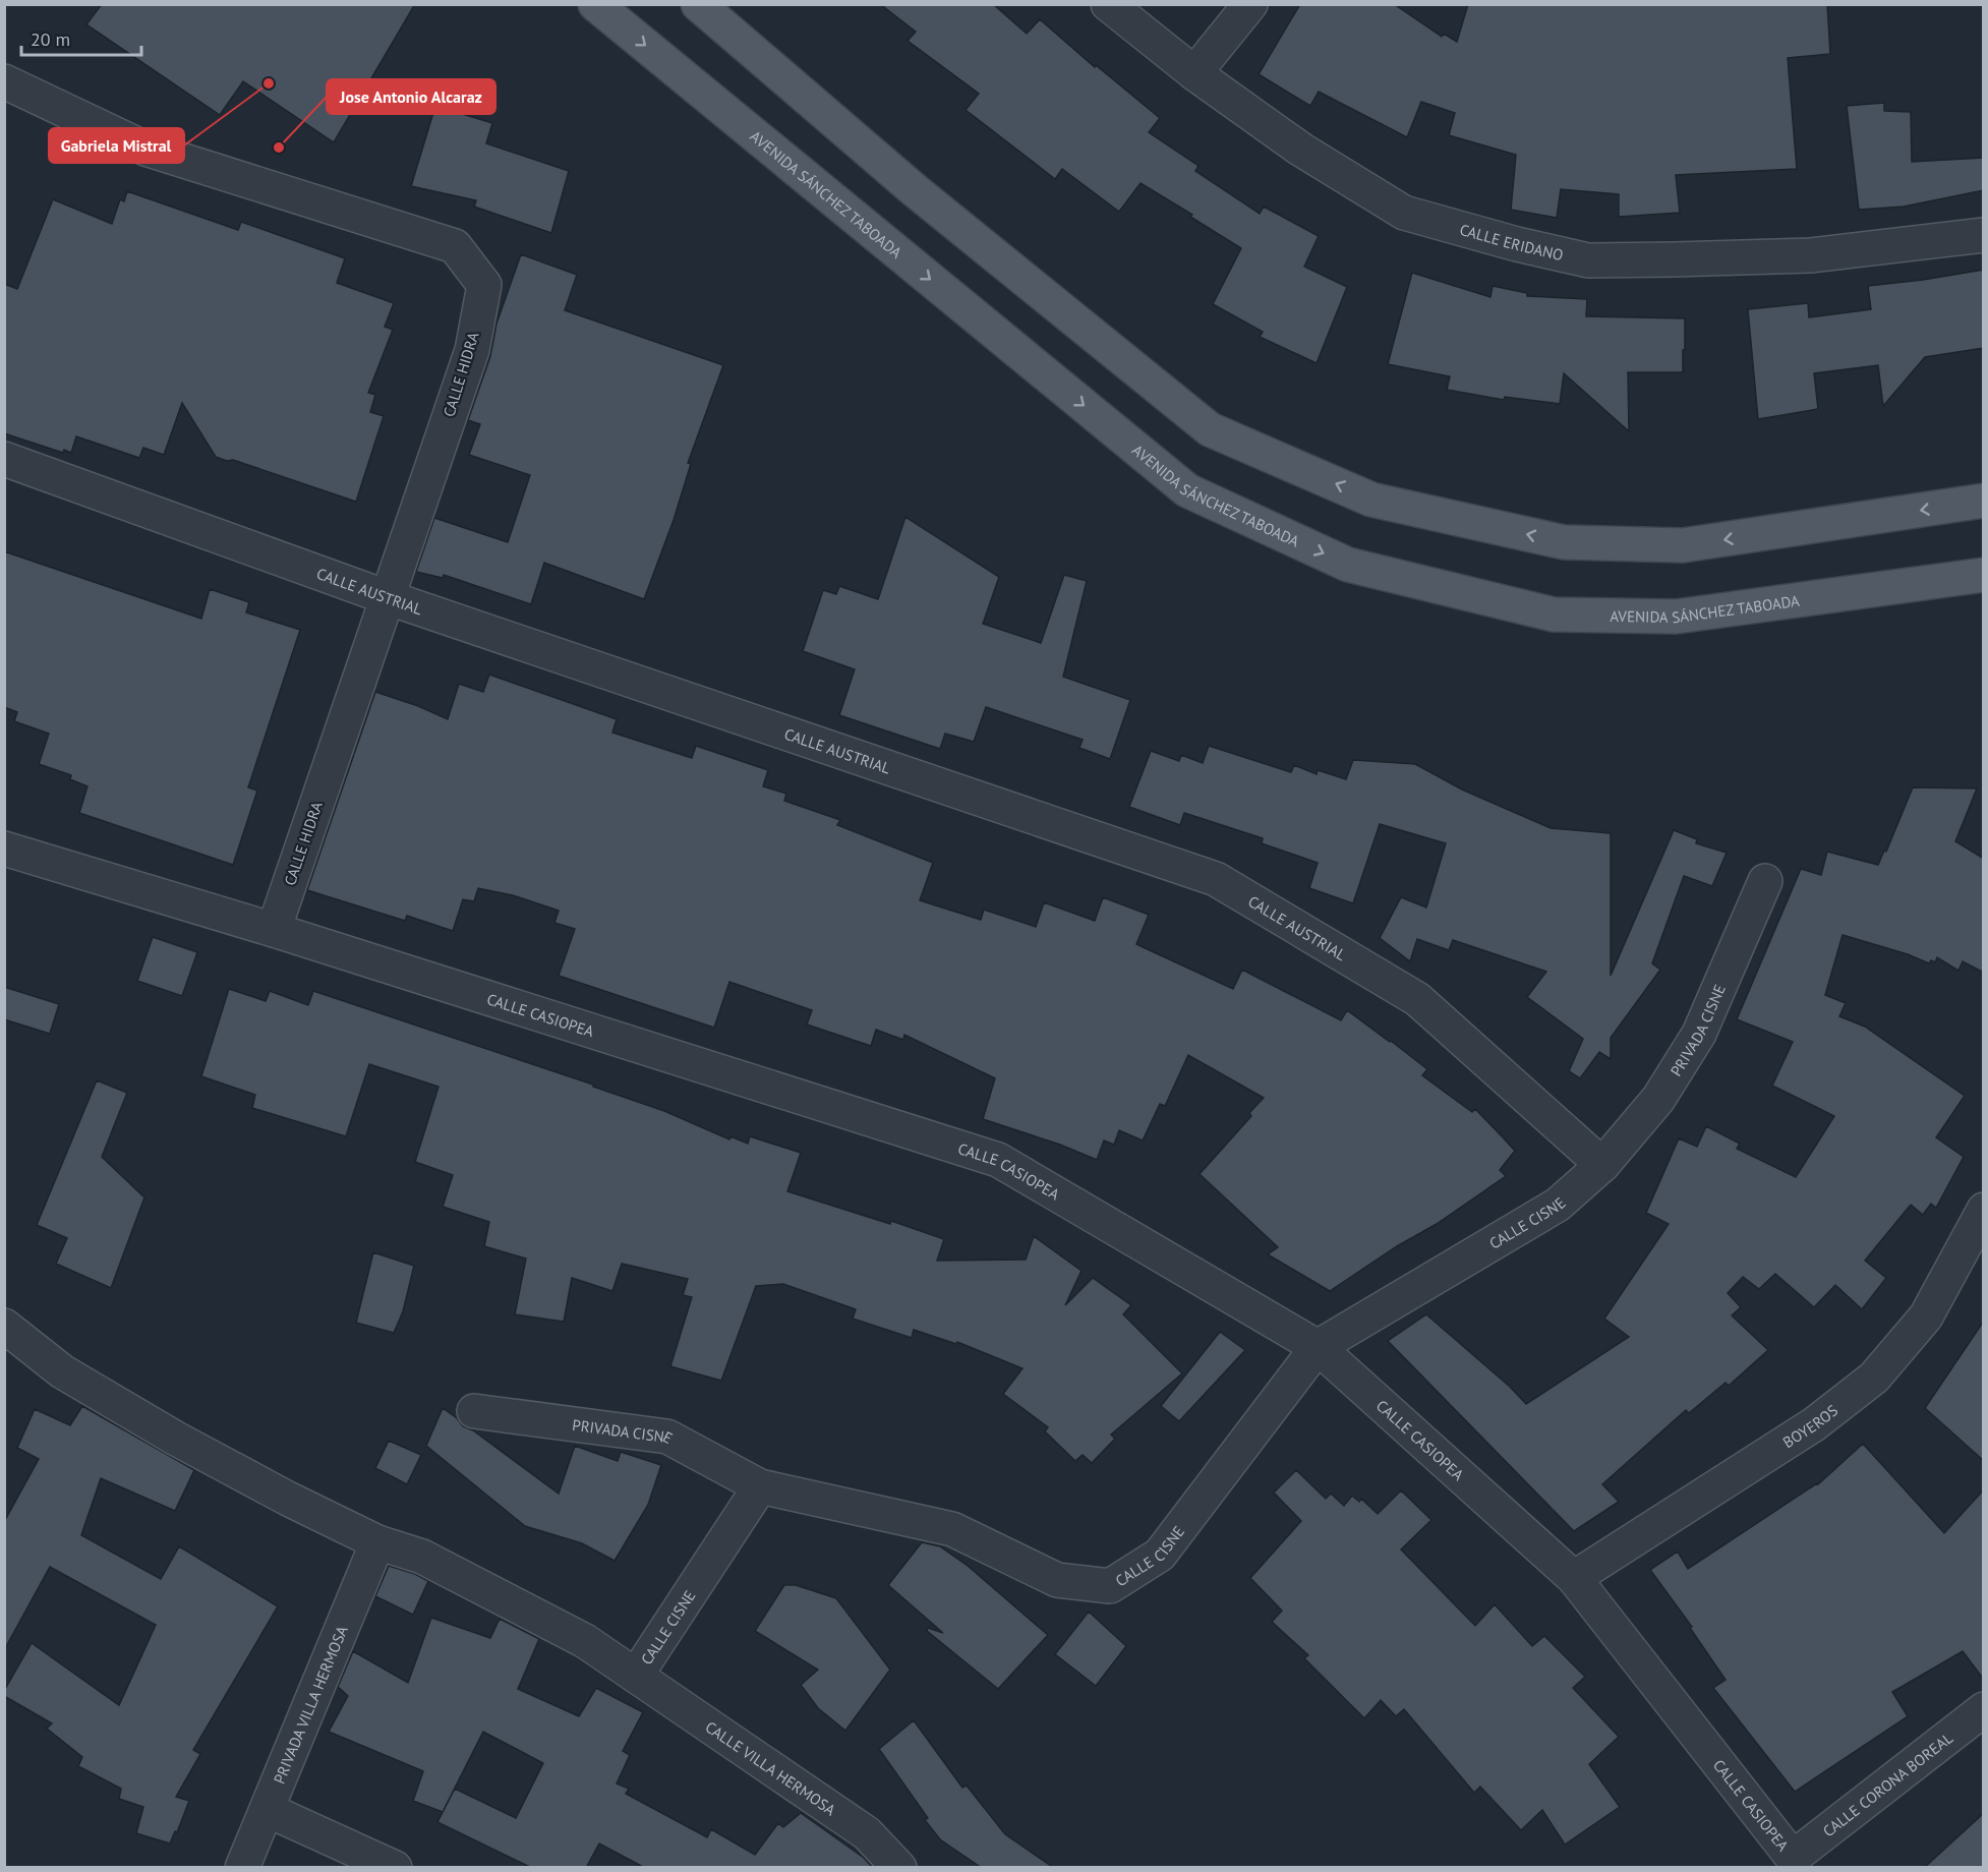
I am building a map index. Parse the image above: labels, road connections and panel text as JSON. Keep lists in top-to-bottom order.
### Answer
{
  "streets": {
    "main road": ["AVENIDA SÁNCHEZ TABOADA"],
    "street": [
      "CALLE ERIDANO",
      "CALLE HIDRA",
      "CALLE AUSTRIAL",
      "CALLE CASIOPEA",
      "PRIVADA CISNE",
      "CALLE CISNE",
      "BOYEROS",
      "PRIVADA VILLA HERMOSA",
      "CALLE VILLA HERMOSA",
      "CALLE CORONA BOREAL"
    ]
  },
  "crossings": [
    ["CALLE HIDRA", "CALLE AUSTRIAL"],
    ["CALLE HIDRA", "CALLE CASIOPEA"],
    ["CALLE AUSTRIAL", "PRIVADA CISNE"],
    ["CALLE AUSTRIAL", "CALLE CISNE"],
    ["CALLE CASIOPEA", "CALLE CISNE"],
    ["CALLE CASIOPEA", "BOYEROS"],
    ["CALLE CASIOPEA", "CALLE CORONA BOREAL"],
    ["PRIVADA CISNE", "CALLE CISNE"],
    ["CALLE CISNE", "CALLE VILLA HERMOSA"],
    ["PRIVADA VILLA HERMOSA", "CALLE VILLA HERMOSA"]
  ],
  "places": ["Gabriela Mistral", "Jose Antonio Alcaraz"],
  "scale_bar": "20 m"
}
